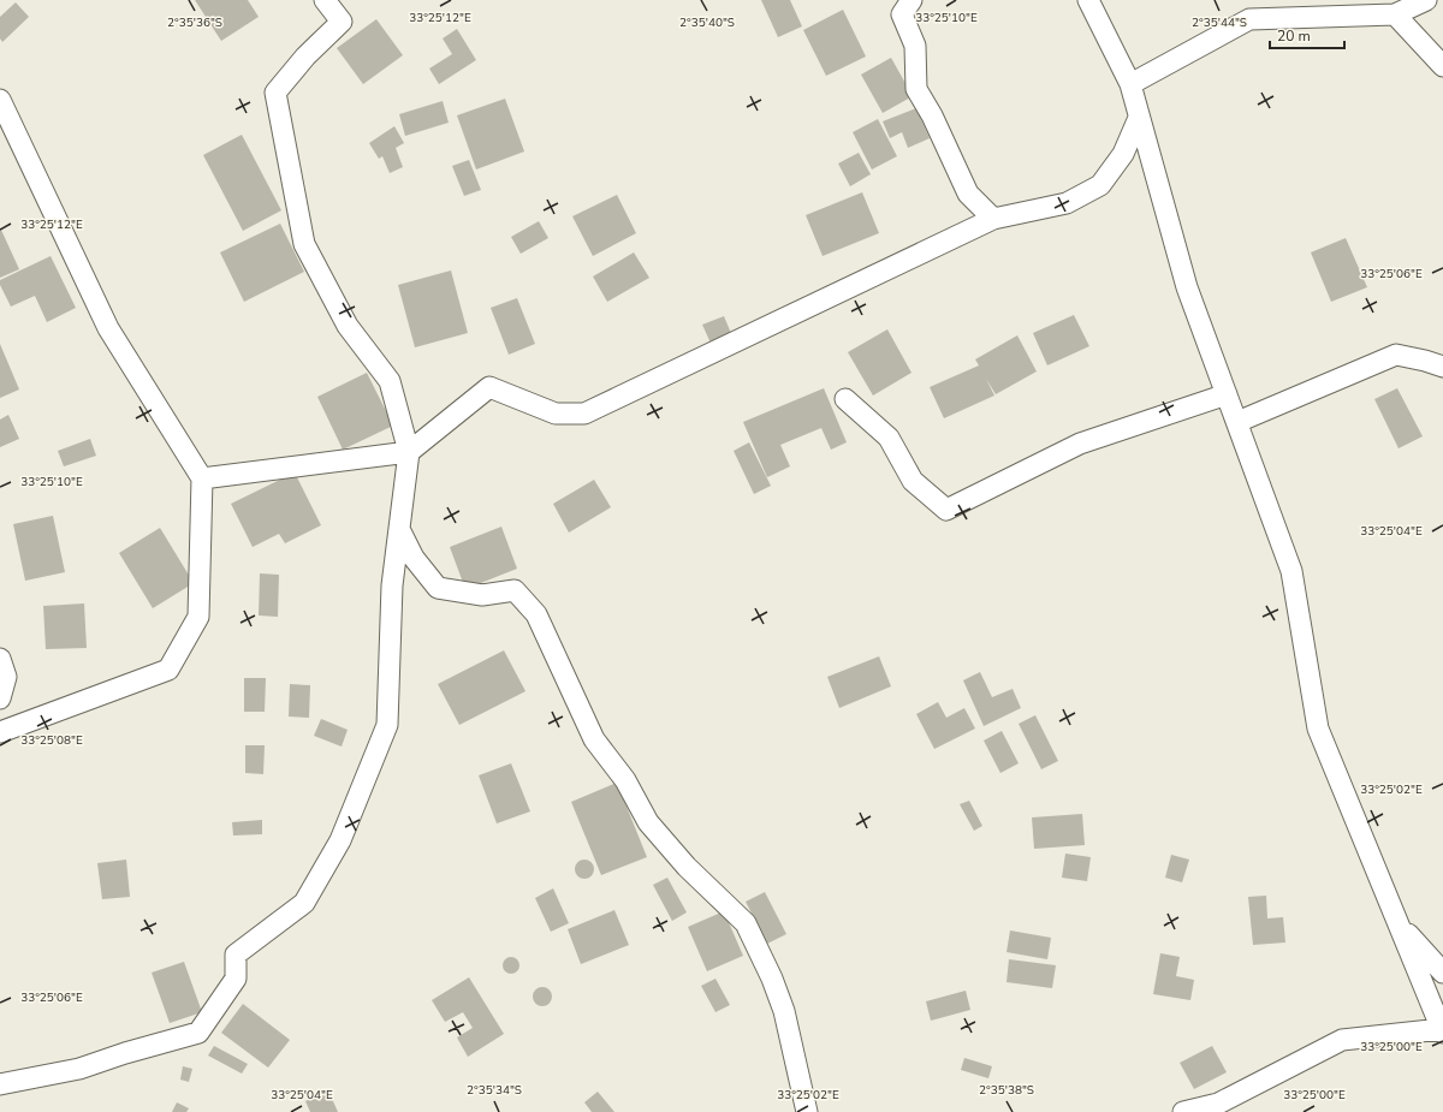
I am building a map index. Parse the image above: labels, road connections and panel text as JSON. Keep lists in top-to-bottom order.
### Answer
{
  "scale_bar": "20 m",
  "coordinates": [
    "33°25'12\"E",
    "33°25'10\"E",
    "2°35'36\"S",
    "2°35'40\"S",
    "2°35'44\"S",
    "33°25'06\"E",
    "33°25'04\"E",
    "33°25'08\"E",
    "33°25'02\"E",
    "33°25'00\"E",
    "2°35'34\"S",
    "2°35'38\"S"
  ]
}
